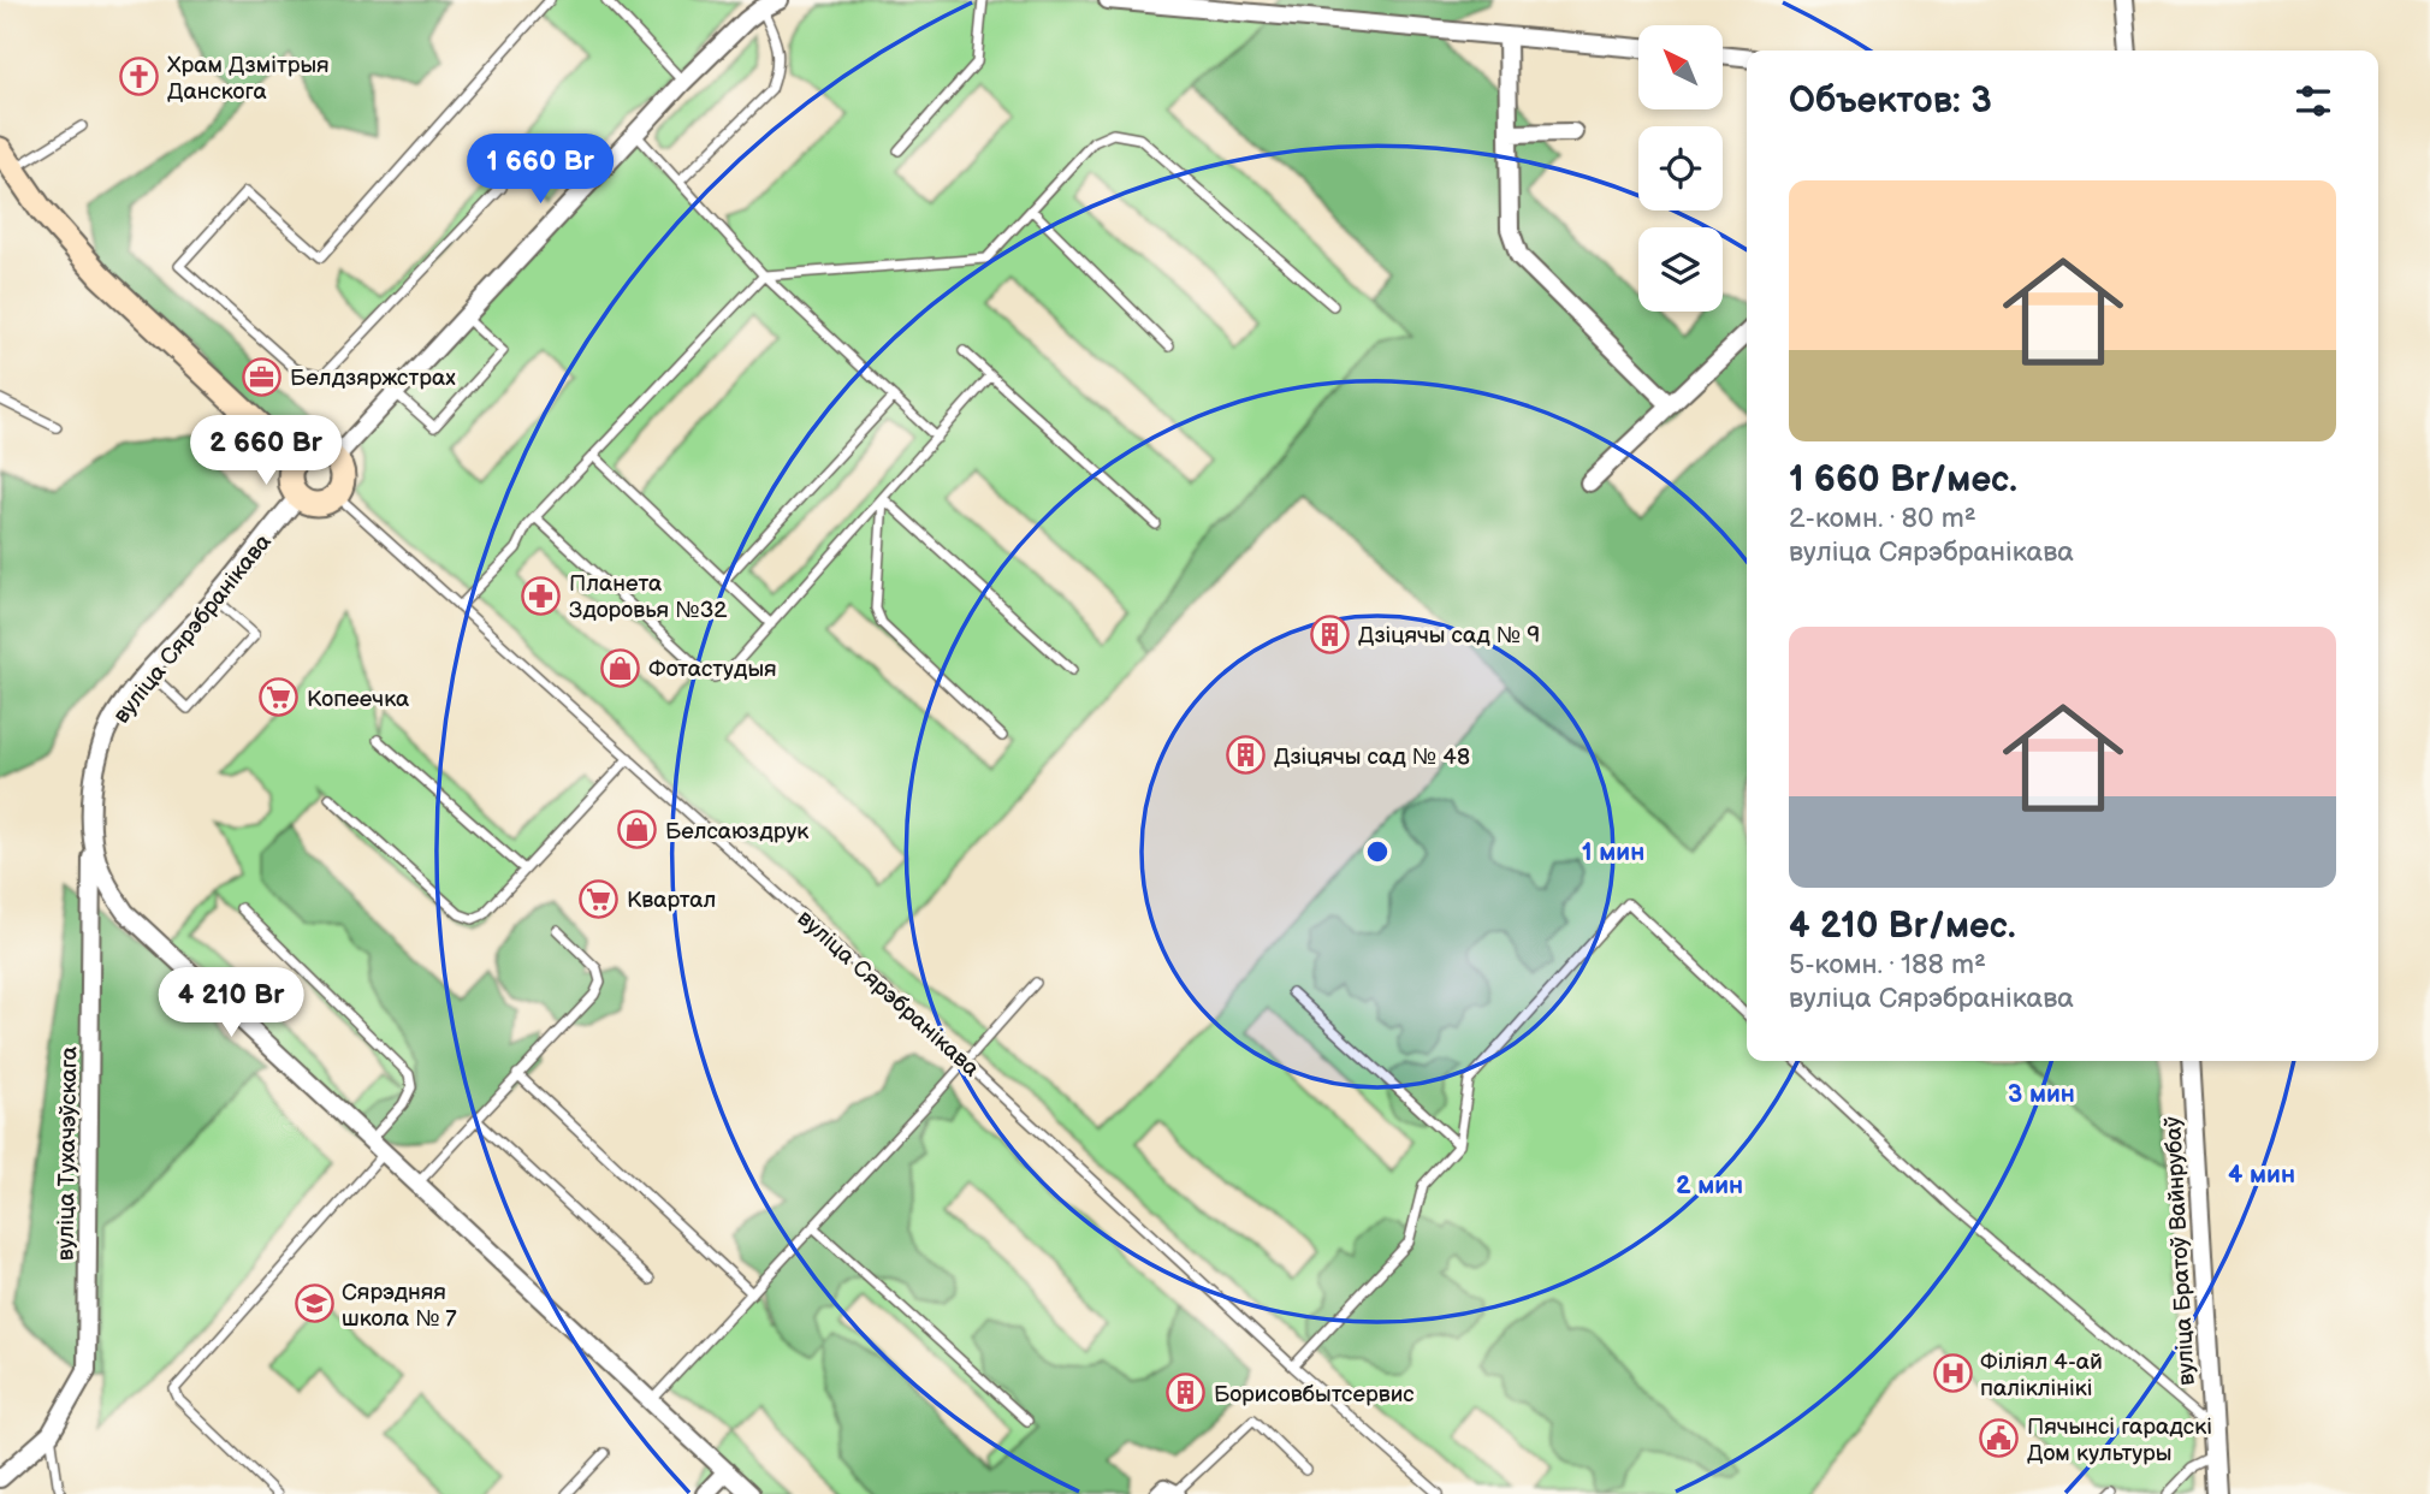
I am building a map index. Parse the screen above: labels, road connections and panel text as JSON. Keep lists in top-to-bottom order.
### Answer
{
  "streets": {
    "street": ["вуліца Сярэбранікава", "вуліца Тухачэўскага", "вуліца Братоў Вайнрубаў"]
  },
  "crossings": [
    ["вуліца Сярэбранікава", "вуліца Тухачэўскага"]
  ],
  "places": {
    "church": ["Храм Дзмітрыя Данскога"],
    "office": ["Белдзяржстрах"],
    "pharmacy": ["Планета Здоровья №32"],
    "building": ["Дзіцячы сад № 9", "Дзіцячы сад № 48", "Борисовбытсервис"],
    "shop": ["Фотастудыя", "Белсаюздрук"],
    "supermarket": ["Копеечка", "Квартал"],
    "school or university": ["Сярэдняя школа № 7"],
    "hospital": ["Філіял 4-ай паліклінікі"],
    "public building": ["Пячынсі гарадскі Дом культуры"]
  },
  "north": "top left",
  "page": {
    "heading": "Объектов: 3",
    "price": ["1 660 Br", "2 660 Br", "4 210 Br"],
    "list": [
      {
        "name": "1 660 Br/мес.",
        "note": "2-комн. · 80 m² · вуліца Сярэбранікава"
      },
      {
        "name": "4 210 Br/мес.",
        "note": "5-комн. · 188 m² · вуліца Сярэбранікава"
      }
    ]
  },
  "rings": [
    "1 мин",
    "3 мин",
    "4 мин",
    "2 мин"
  ]
}
